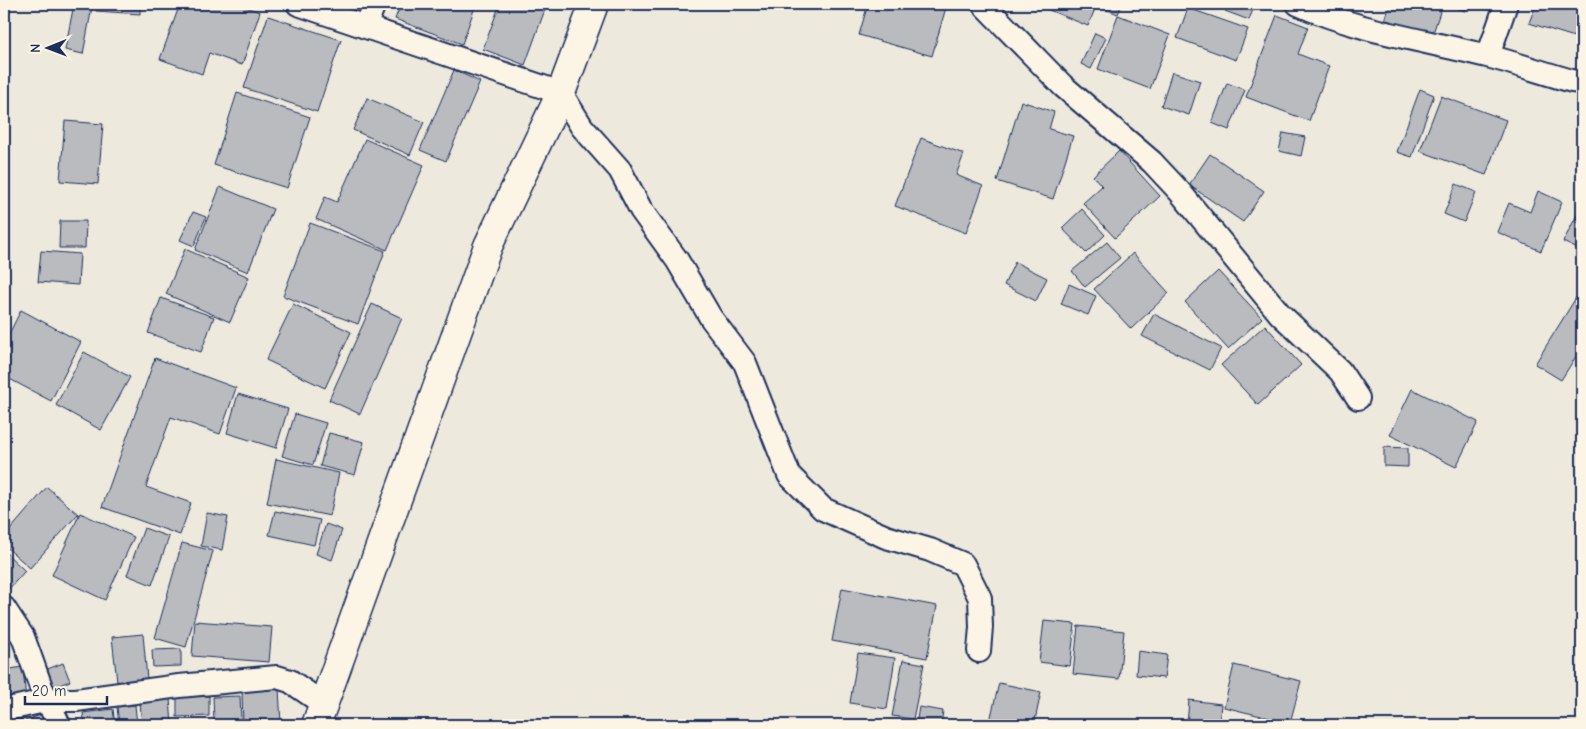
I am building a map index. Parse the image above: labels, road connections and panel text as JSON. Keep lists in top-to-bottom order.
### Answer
{
  "scale_bar": "20 m",
  "north": "left"
}
